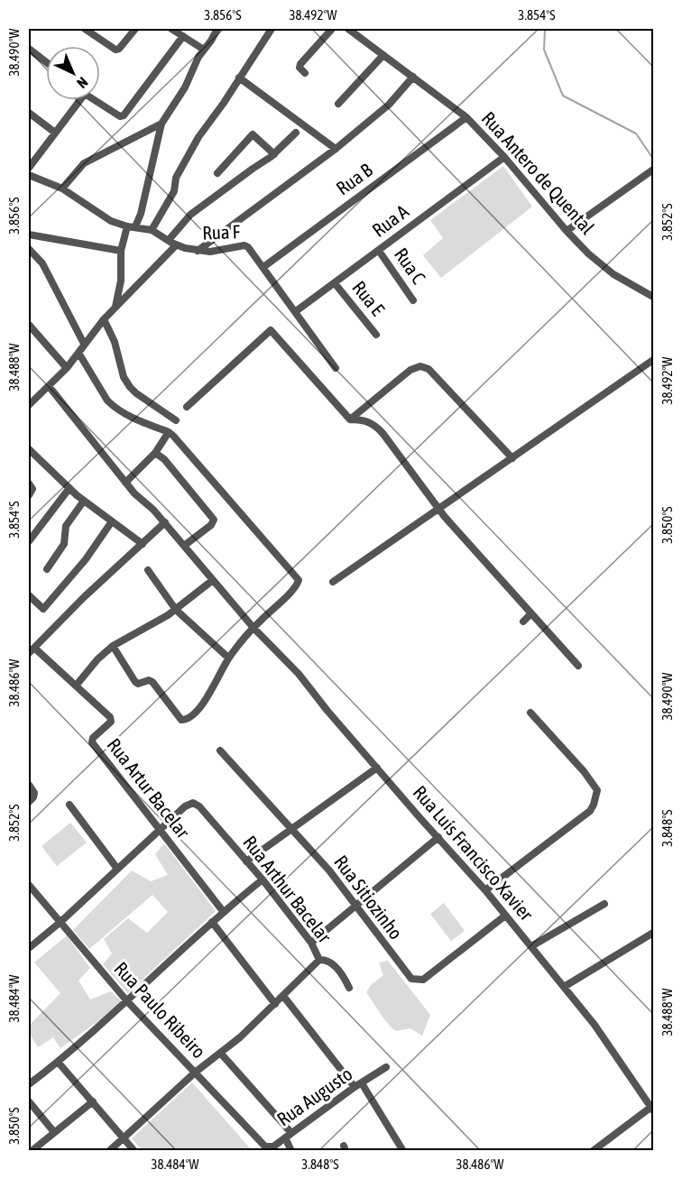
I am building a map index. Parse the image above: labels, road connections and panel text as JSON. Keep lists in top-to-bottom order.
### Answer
{
  "streets": {
    "street": [
      "Rua Antero de Quental",
      "Rua B",
      "Rua A",
      "Rua F",
      "Rua C",
      "Rua E",
      "Rua Artur Bacelar",
      "Rua Luís Francisco Xavier",
      "Rua Arthur Bacelar",
      "Rua Sitiozinho",
      "Rua Paulo Ribeiro",
      "Rua Augusto"
    ]
  },
  "crossings": [
    ["Rua Antero de Quental", "Rua B"],
    ["Rua Antero de Quental", "Rua A"],
    ["Rua B", "Rua F"],
    ["Rua A", "Rua F"],
    ["Rua A", "Rua C"],
    ["Rua A", "Rua E"],
    ["Rua Artur Bacelar", "Rua Arthur Bacelar"],
    ["Rua Luís Francisco Xavier", "Rua Sitiozinho"],
    ["Rua Paulo Ribeiro", "Rua Augusto"]
  ],
  "north": "bottom right",
  "coordinates": [
    "3.856°S",
    "38.492°W",
    "3.854°S",
    "38.490°W",
    "3.852°S",
    "38.488°W",
    "3.850°S",
    "38.486°W",
    "3.848°S",
    "38.484°W"
  ]
}
